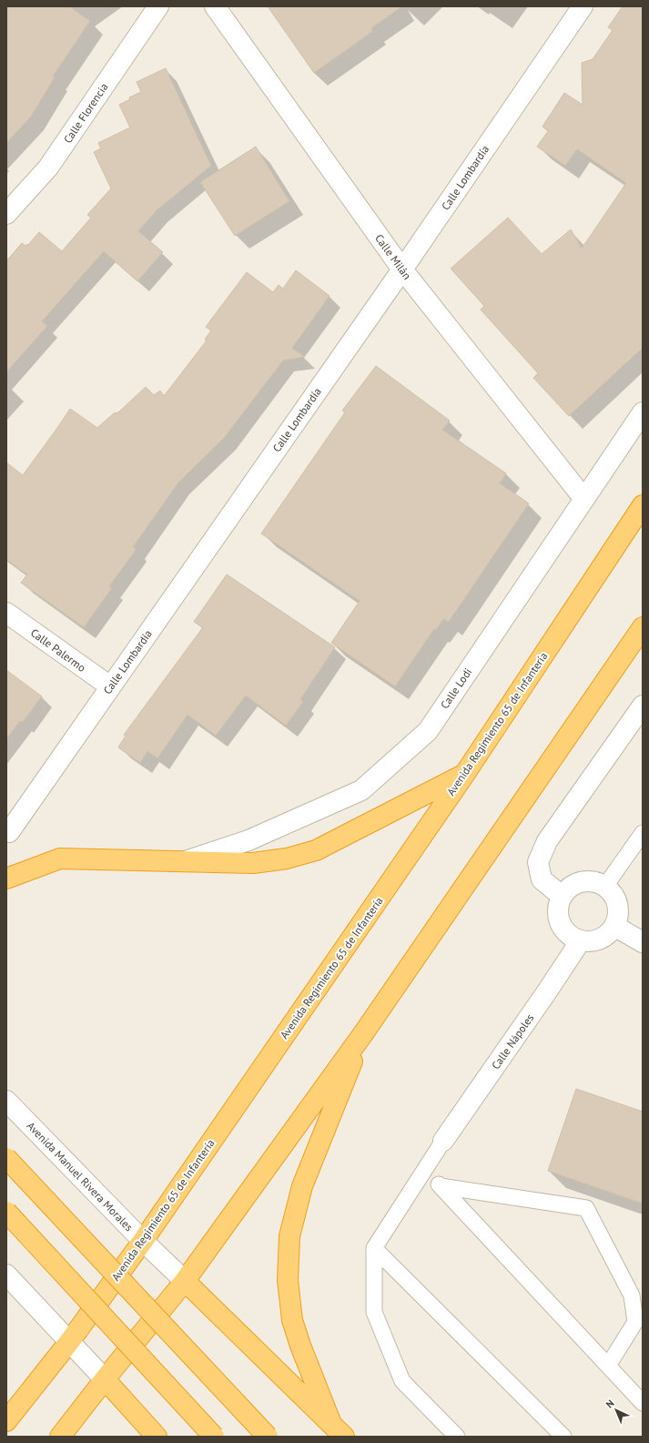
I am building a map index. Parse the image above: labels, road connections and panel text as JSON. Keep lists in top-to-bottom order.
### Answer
{
  "streets": {
    "highway": ["Avenida Regimiento 65 de Infantería"],
    "street": [
      "Calle Florencia",
      "Calle Lombardía",
      "Calle Milán",
      "Calle Palermo",
      "Calle Lodi",
      "Calle Nápoles",
      "Avenida Manuel Rivera Morales"
    ]
  },
  "crossings": [
    ["Calle Lombardía", "Calle Milán"],
    ["Calle Lombardía", "Calle Palermo"],
    ["Calle Milán", "Calle Lodi"],
    ["Avenida Regimiento 65 de Infantería", "Avenida Manuel Rivera Morales"]
  ],
  "north": "top left"
}
